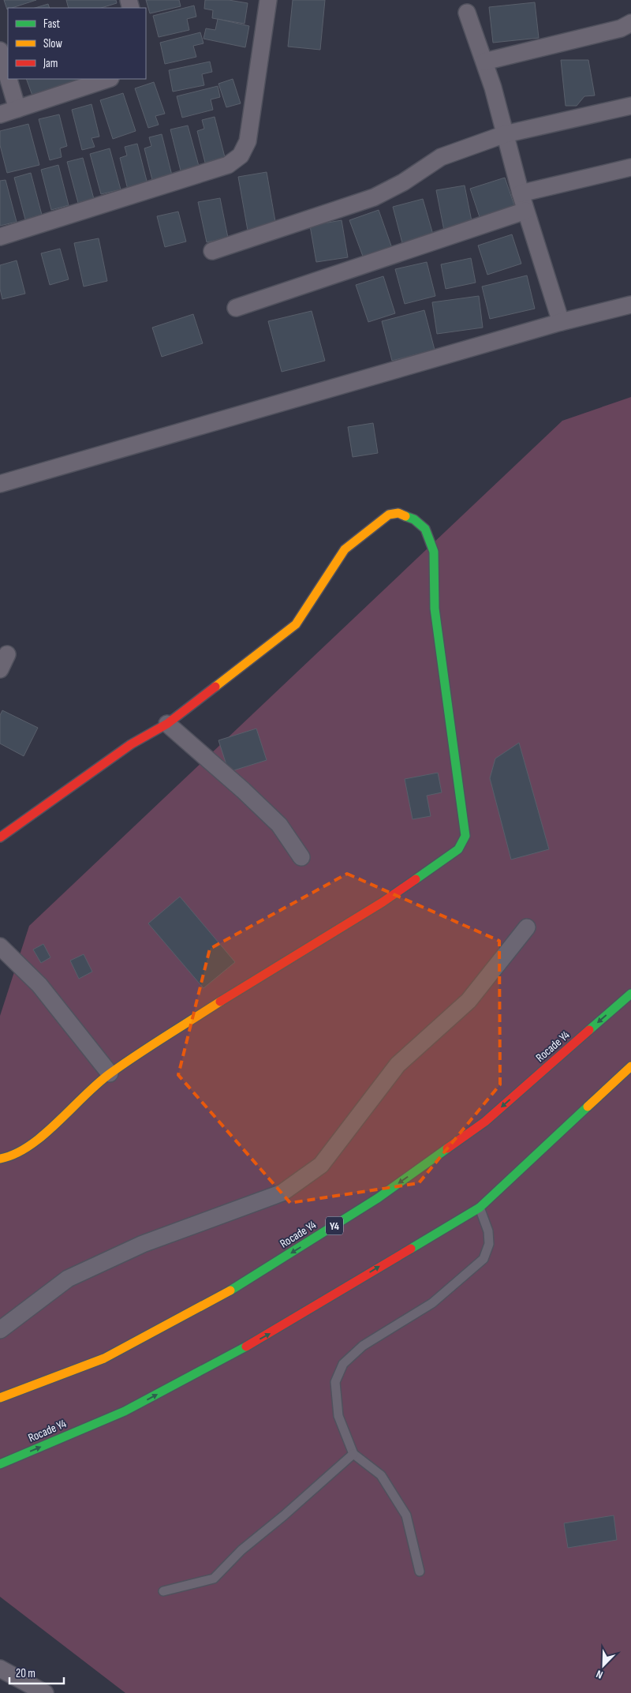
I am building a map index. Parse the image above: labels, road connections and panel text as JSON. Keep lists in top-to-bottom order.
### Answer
{
  "streets": {
    "main road": ["Rocade Y4", "Y4"]
  },
  "legend": ["Fast", "Slow", "Jam"],
  "scale_bar": "20 m",
  "north": "bottom left"
}
